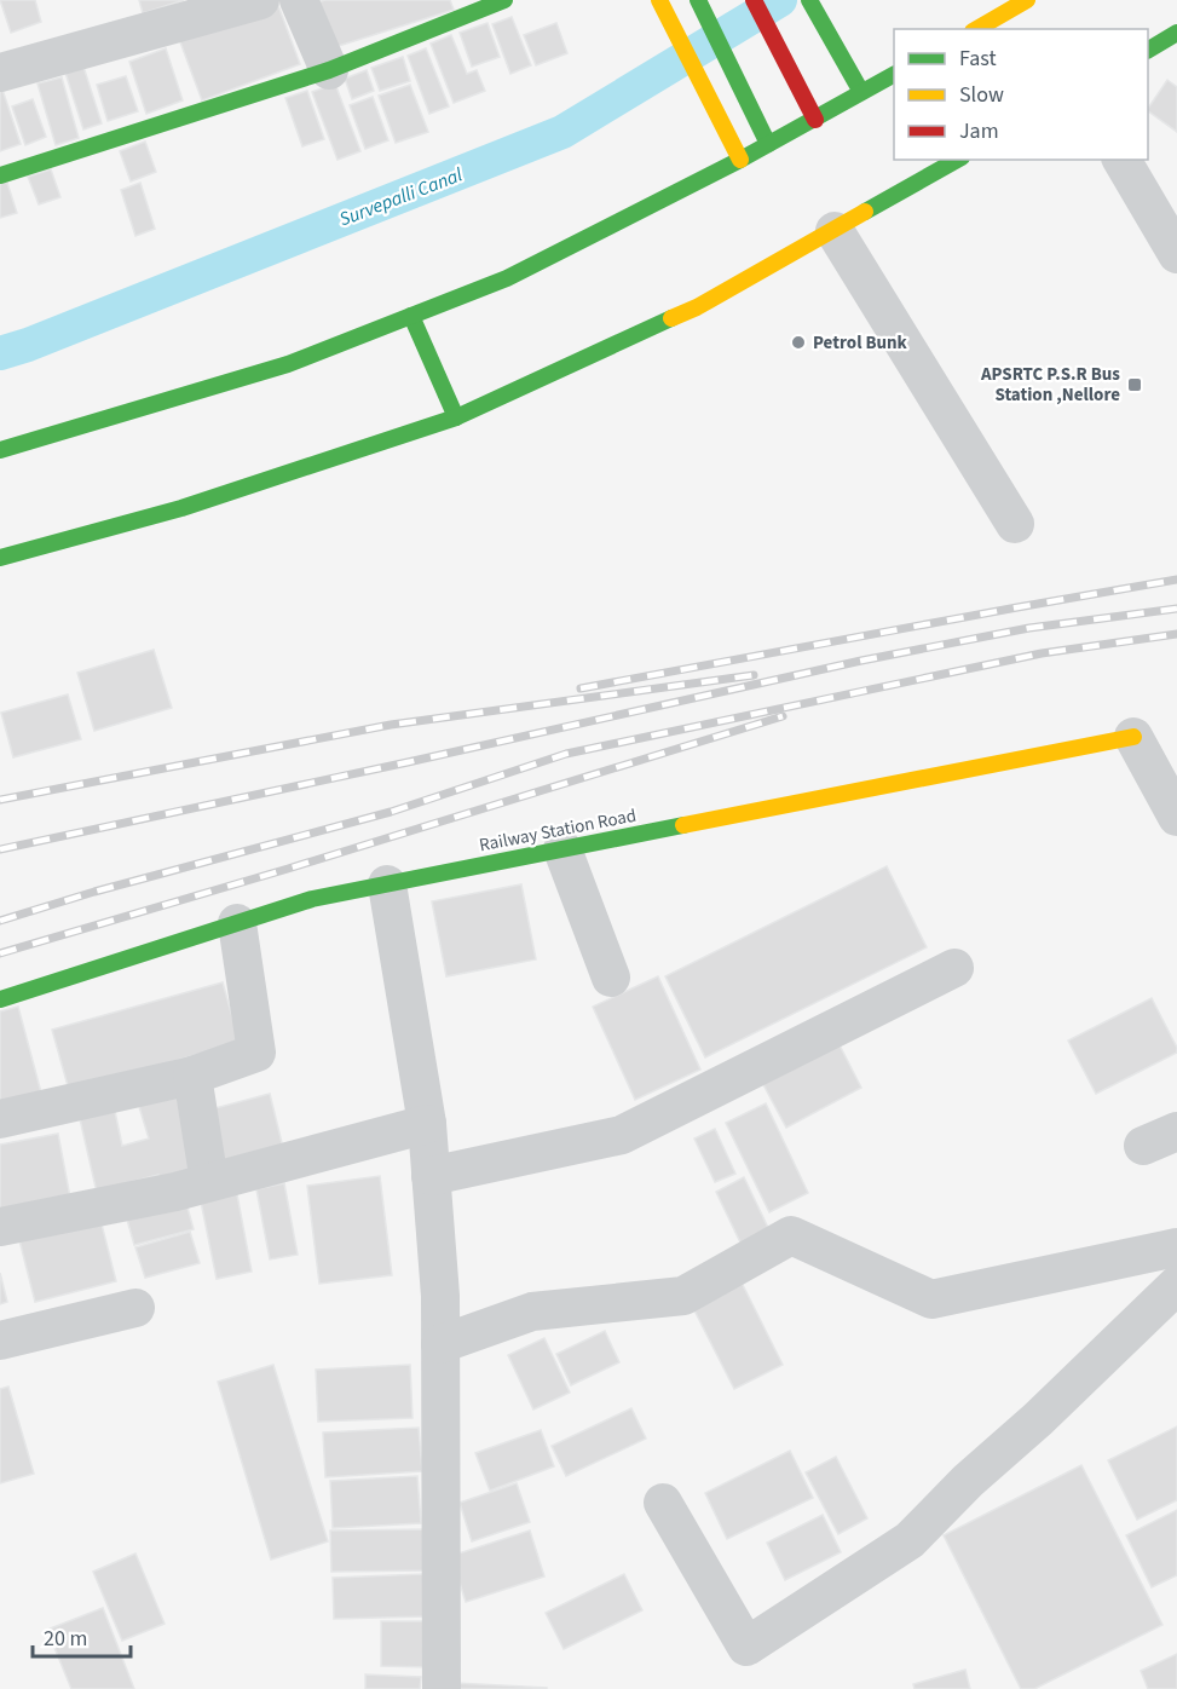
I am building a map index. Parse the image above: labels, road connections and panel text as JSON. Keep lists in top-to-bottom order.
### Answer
{
  "streets": {
    "main road": ["Railway Station Road"]
  },
  "water": ["Survepalli Canal"],
  "places": {
    "other": ["Petrol Bunk"],
    "transit": ["APSRTC P.S.R Bus Station ,Nellore"]
  },
  "legend": ["Fast", "Slow", "Jam"],
  "scale_bar": "20 m"
}
